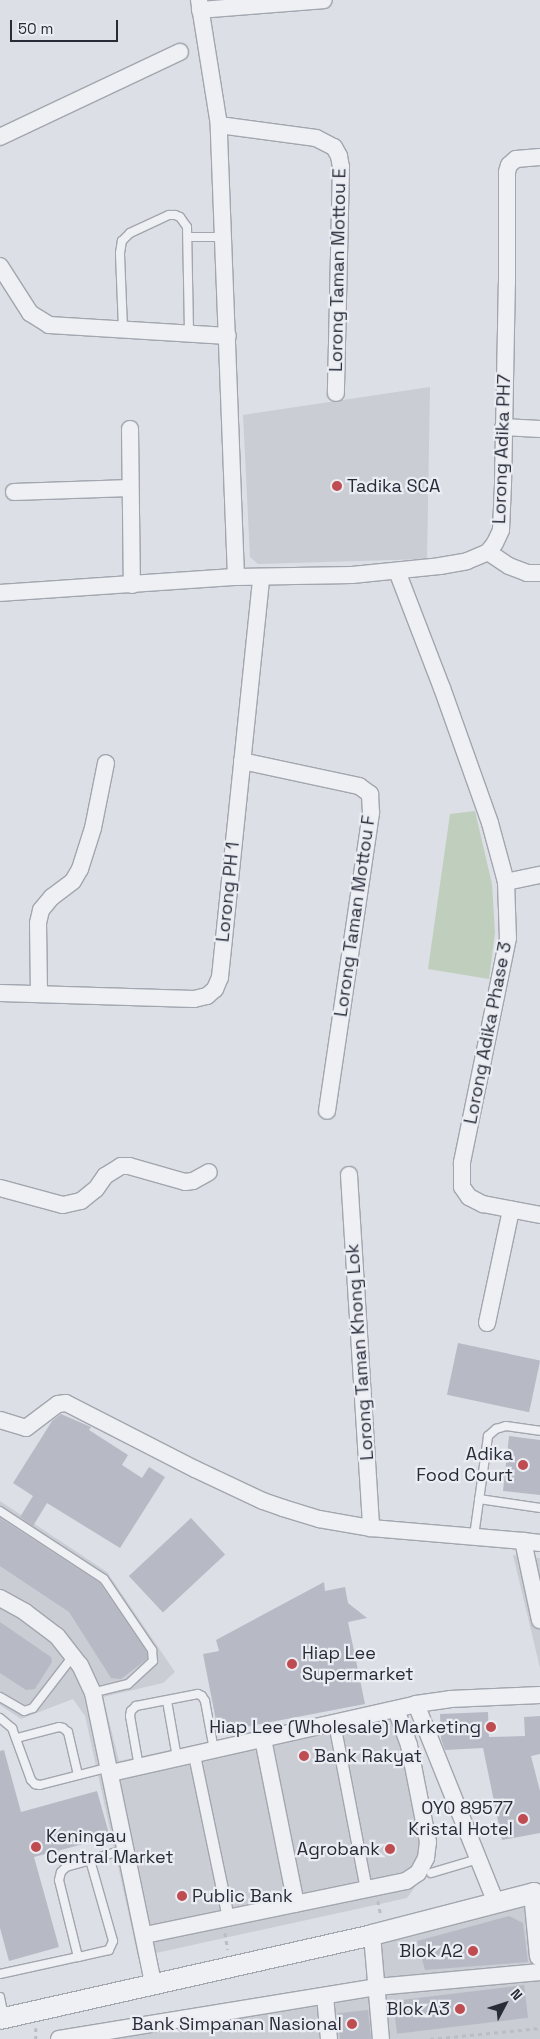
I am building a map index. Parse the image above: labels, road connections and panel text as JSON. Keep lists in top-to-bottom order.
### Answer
{
  "streets": {
    "street": [
      "Lorong Taman Mottou E",
      "Lorong Adika PH7",
      "Lorong PH 1",
      "Lorong Taman Mottou F",
      "Lorong Adika Phase 3",
      "Lorong Taman Khong Lok"
    ]
  },
  "crossings": [
    ["Lorong PH 1", "Lorong Taman Mottou F"]
  ],
  "places": [
    "Tadika SCA",
    "Adika Food Court",
    "Hiap Lee Supermarket",
    "Hiap Lee (Wholesale) Marketing",
    "Bank Rakyat",
    "OYO 89577 Kristal Hotel",
    "Keningau Central Market",
    "Agrobank",
    "Public Bank",
    "Blok A2",
    "Blok A3",
    "Bank Simpanan Nasional"
  ],
  "scale_bar": "50 m",
  "north": "top right"
}
